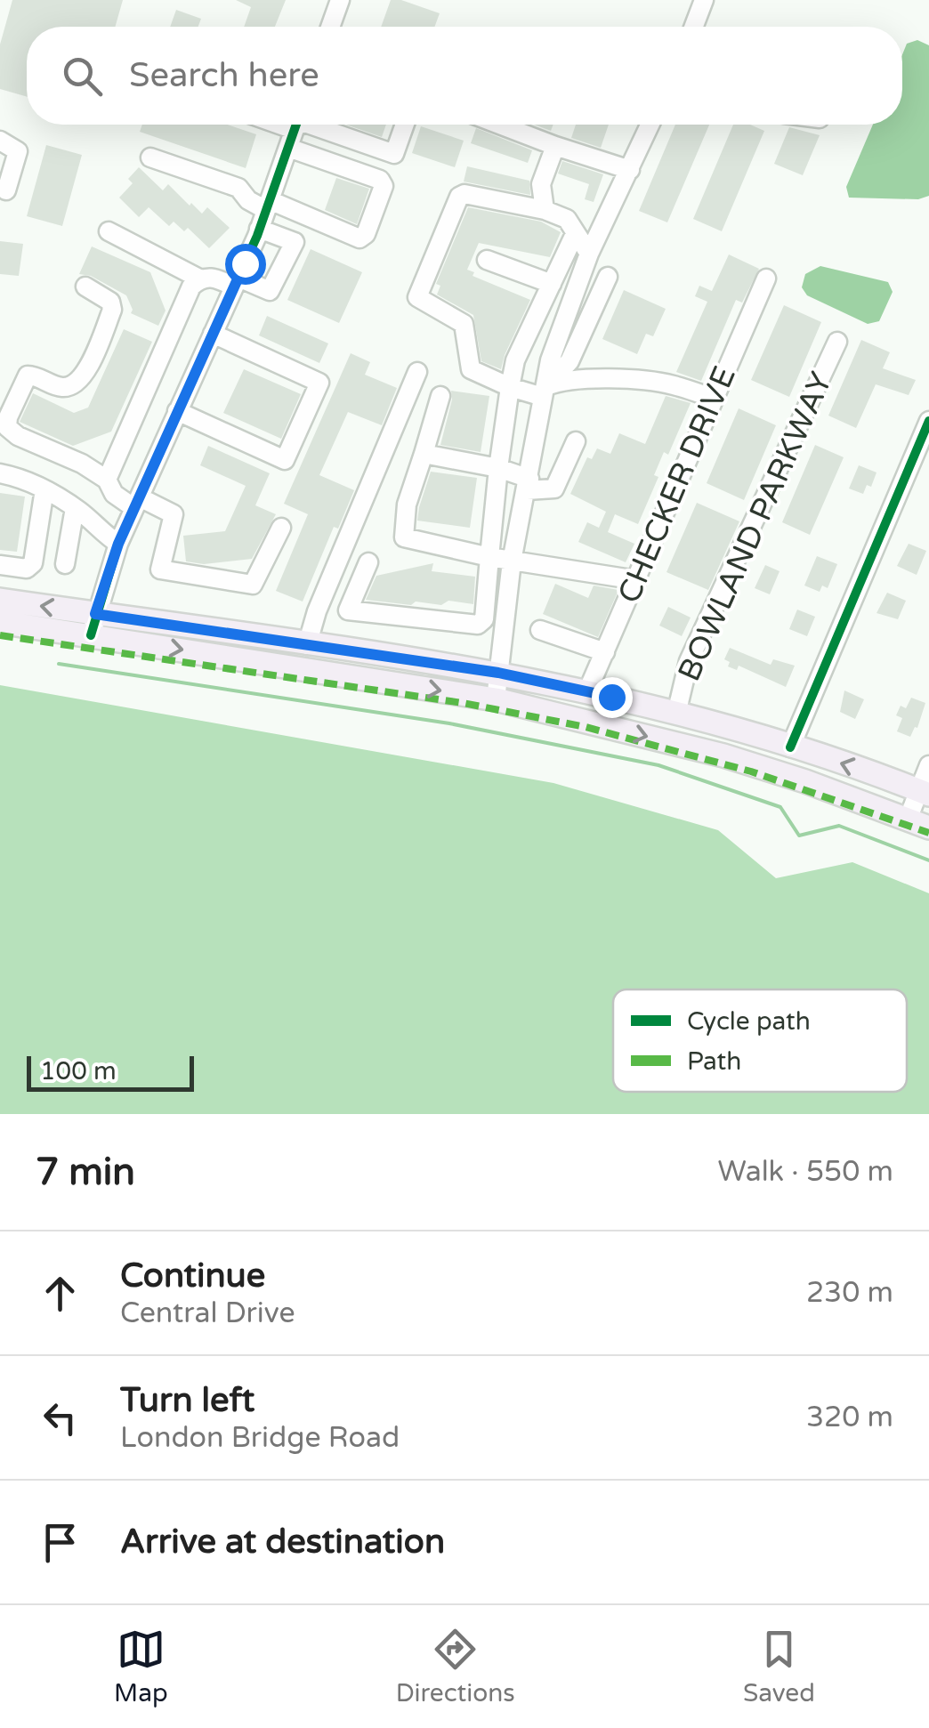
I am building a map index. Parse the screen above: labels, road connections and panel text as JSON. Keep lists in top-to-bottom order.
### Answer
{
  "streets": {
    "street": ["CHECKER DRIVE", "BOWLAND PARKWAY"]
  },
  "legend": ["Cycle path", "Path"],
  "scale_bar": "100 m",
  "page": {
    "search": "Search here",
    "scale": "100 m",
    "heading": ["7 min", "Walk · 550 m"],
    "list": [
      ["Continue", "Central Drive", "230 m"],
      ["Turn left", "London Bridge Road", "320 m"],
      "Arrive at destination"
    ],
    "nav": ["Map", "Directions", "Saved"]
  }
}
